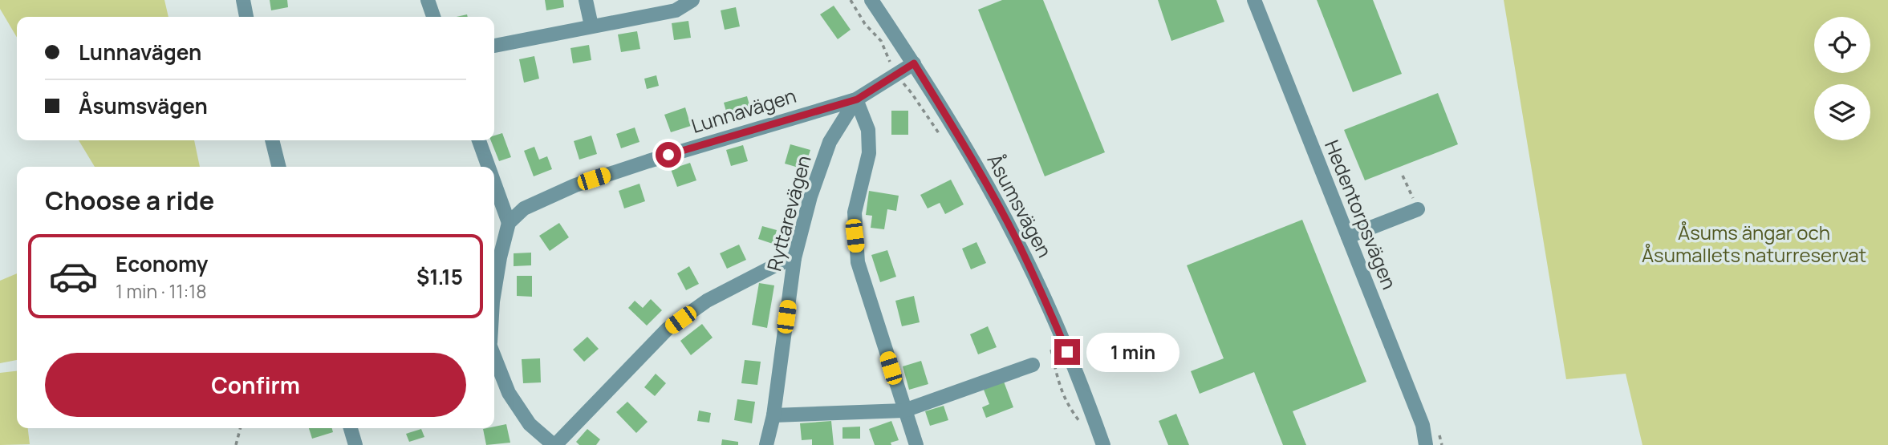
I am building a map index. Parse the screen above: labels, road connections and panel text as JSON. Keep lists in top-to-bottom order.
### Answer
{
  "streets": {
    "street": [
      "Lunnavägen",
      "Åsumsvägen",
      "Ryttarevägen",
      "Hedentorpsvägen"
    ]
  },
  "crossings": [
    ["Lunnavägen", "Åsumsvägen"],
    ["Lunnavägen", "Ryttarevägen"]
  ],
  "parks": ["Åsums ängar och Åsumallets naturreservat"],
  "page": {
    "banner": ["Lunnavägen", "Åsumsvägen"],
    "heading": "Choose a ride",
    "list": [
      {
        "name": "Economy",
        "note": "1 min · 11:18",
        "value": "$1.15"
      }
    ],
    "bubble": "1 min",
    "buttons": "Confirm"
  }
}
